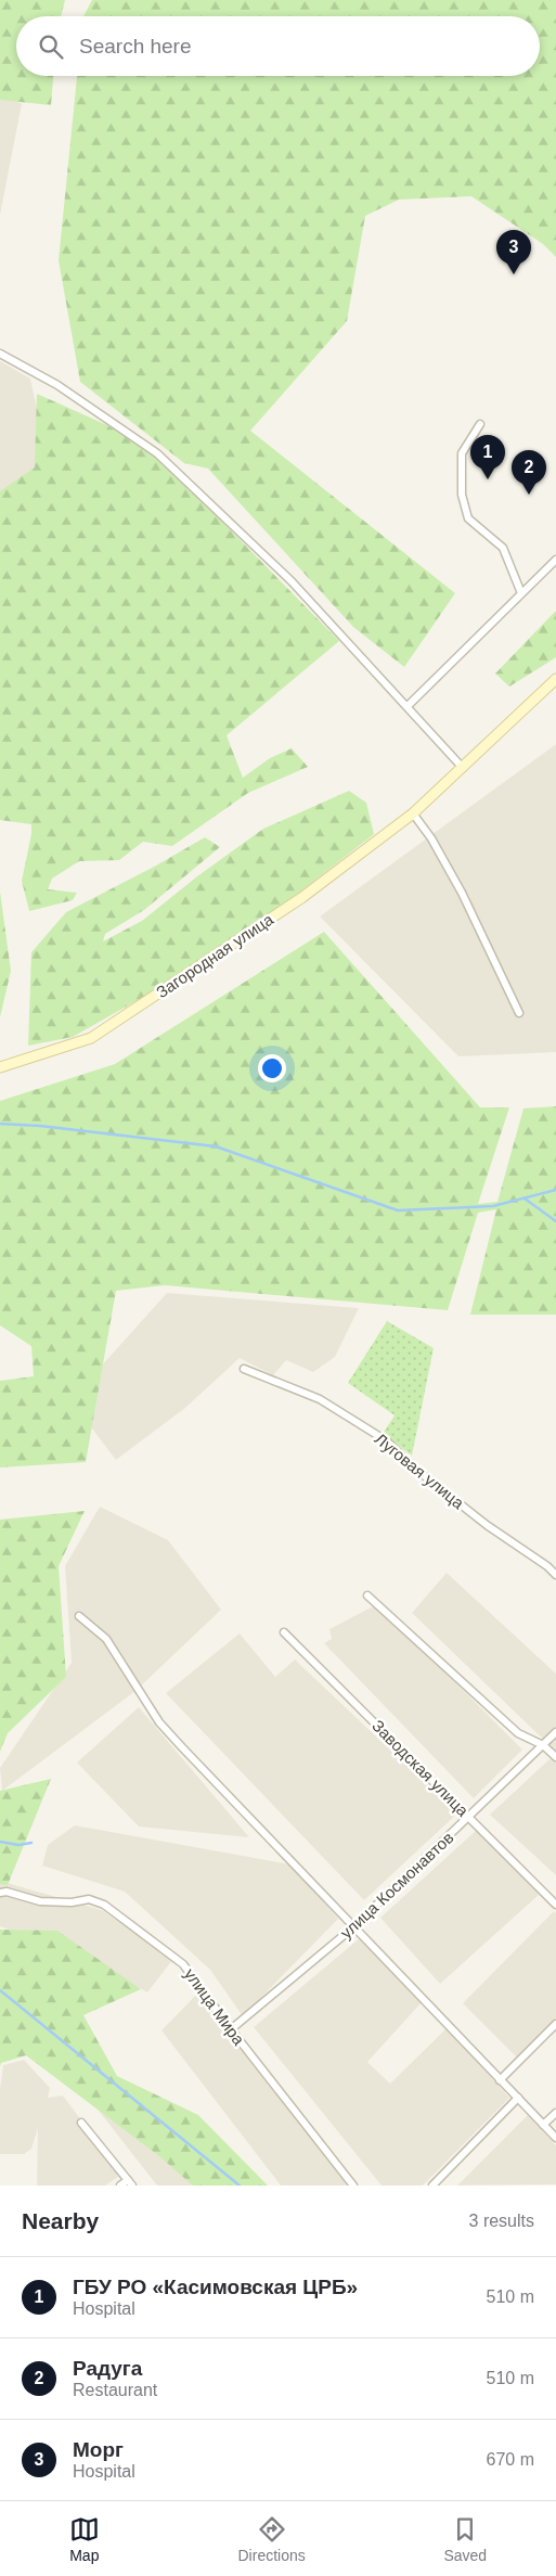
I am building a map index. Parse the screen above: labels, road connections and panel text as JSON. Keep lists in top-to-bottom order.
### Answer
{
  "streets": {
    "main road": ["Загородная улица"],
    "street": [
      "Луговая улица",
      "Заводская улица",
      "улица Космонавтов",
      "улица Мира"
    ]
  },
  "crossings": [
    ["Заводская улица", "улица Космонавтов"],
    ["улица Космонавтов", "улица Мира"]
  ],
  "page": {
    "search": "Search here",
    "pins": ["3", "1", "2"],
    "heading": ["Nearby", "3 results"],
    "list": [
      {
        "mark": "1",
        "name": "ГБУ РО «Касимовская ЦРБ»",
        "note": "Hospital",
        "value": "510 m"
      },
      {
        "mark": "2",
        "name": "Радуга",
        "note": "Restaurant",
        "value": "510 m"
      },
      {
        "mark": "3",
        "name": "Морг",
        "note": "Hospital",
        "value": "670 m"
      }
    ],
    "nav": ["Map", "Directions", "Saved"]
  }
}
